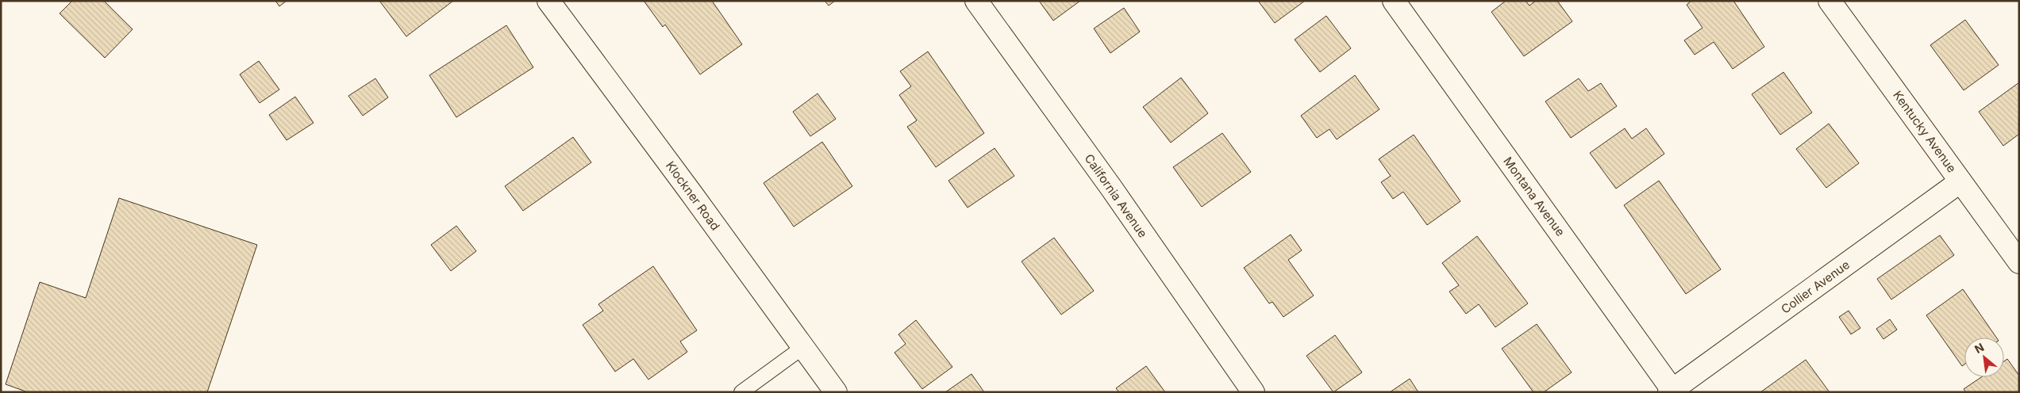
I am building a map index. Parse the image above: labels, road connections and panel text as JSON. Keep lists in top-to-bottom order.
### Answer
{
  "streets": {
    "street": [
      "Kentucky Avenue",
      "Klockner Road",
      "California Avenue",
      "Montana Avenue",
      "Collier Avenue"
    ]
  },
  "crossings": [
    ["Kentucky Avenue", "Collier Avenue"],
    ["Montana Avenue", "Collier Avenue"]
  ],
  "north": "top left"
}
